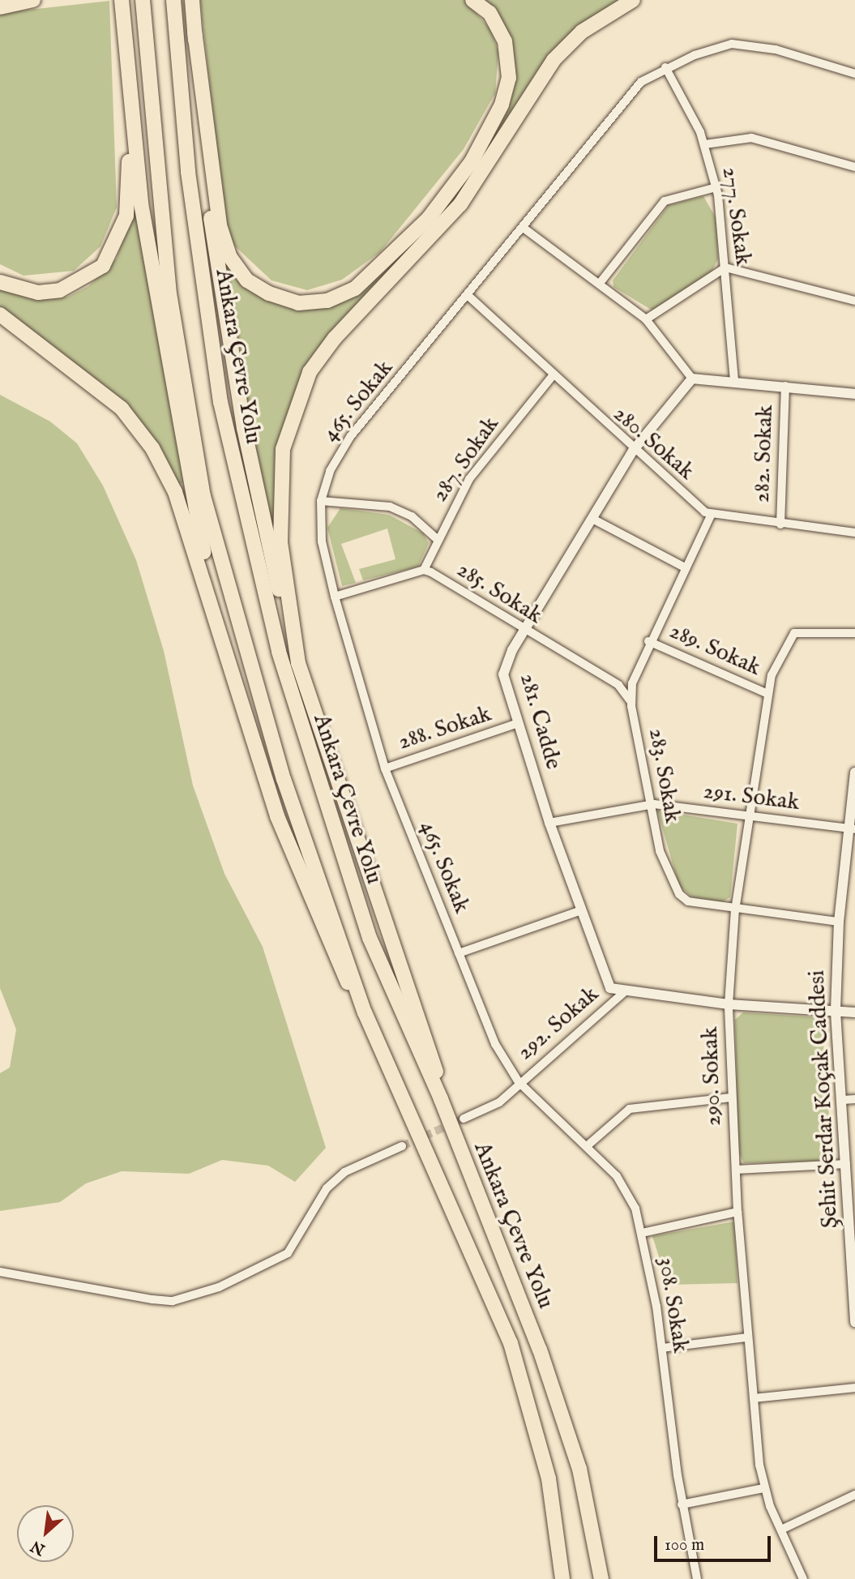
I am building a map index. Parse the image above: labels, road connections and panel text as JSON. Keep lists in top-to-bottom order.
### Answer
{
  "streets": {
    "highway": ["Ankara Çevre Yolu"],
    "street": [
      "277. Sokak",
      "465. Sokak",
      "280. Sokak",
      "282. Sokak",
      "287. Sokak",
      "285. Sokak",
      "289. Sokak",
      "281. Cadde",
      "288. Sokak",
      "283. Sokak",
      "291. Sokak",
      "292. Sokak",
      "290. Sokak",
      "Şehit Serdar Koçak Caddesi",
      "308. Sokak"
    ]
  },
  "crossings": [
    ["277. Sokak", "465. Sokak"],
    ["465. Sokak", "280. Sokak"],
    ["465. Sokak", "285. Sokak"],
    ["465. Sokak", "288. Sokak"],
    ["465. Sokak", "292. Sokak"],
    ["465. Sokak", "308. Sokak"],
    ["280. Sokak", "287. Sokak"],
    ["280. Sokak", "281. Cadde"],
    ["280. Sokak", "283. Sokak"],
    ["287. Sokak", "285. Sokak"],
    ["285. Sokak", "281. Cadde"],
    ["285. Sokak", "283. Sokak"],
    ["289. Sokak", "283. Sokak"],
    ["289. Sokak", "290. Sokak"],
    ["281. Cadde", "288. Sokak"],
    ["281. Cadde", "291. Sokak"],
    ["281. Cadde", "292. Sokak"],
    ["283. Sokak", "291. Sokak"],
    ["283. Sokak", "290. Sokak"],
    ["283. Sokak", "Şehit Serdar Koçak Caddesi"],
    ["291. Sokak", "290. Sokak"],
    ["291. Sokak", "Şehit Serdar Koçak Caddesi"],
    ["292. Sokak", "308. Sokak"]
  ],
  "scale_bar": "100 m",
  "north": "bottom left"
}
